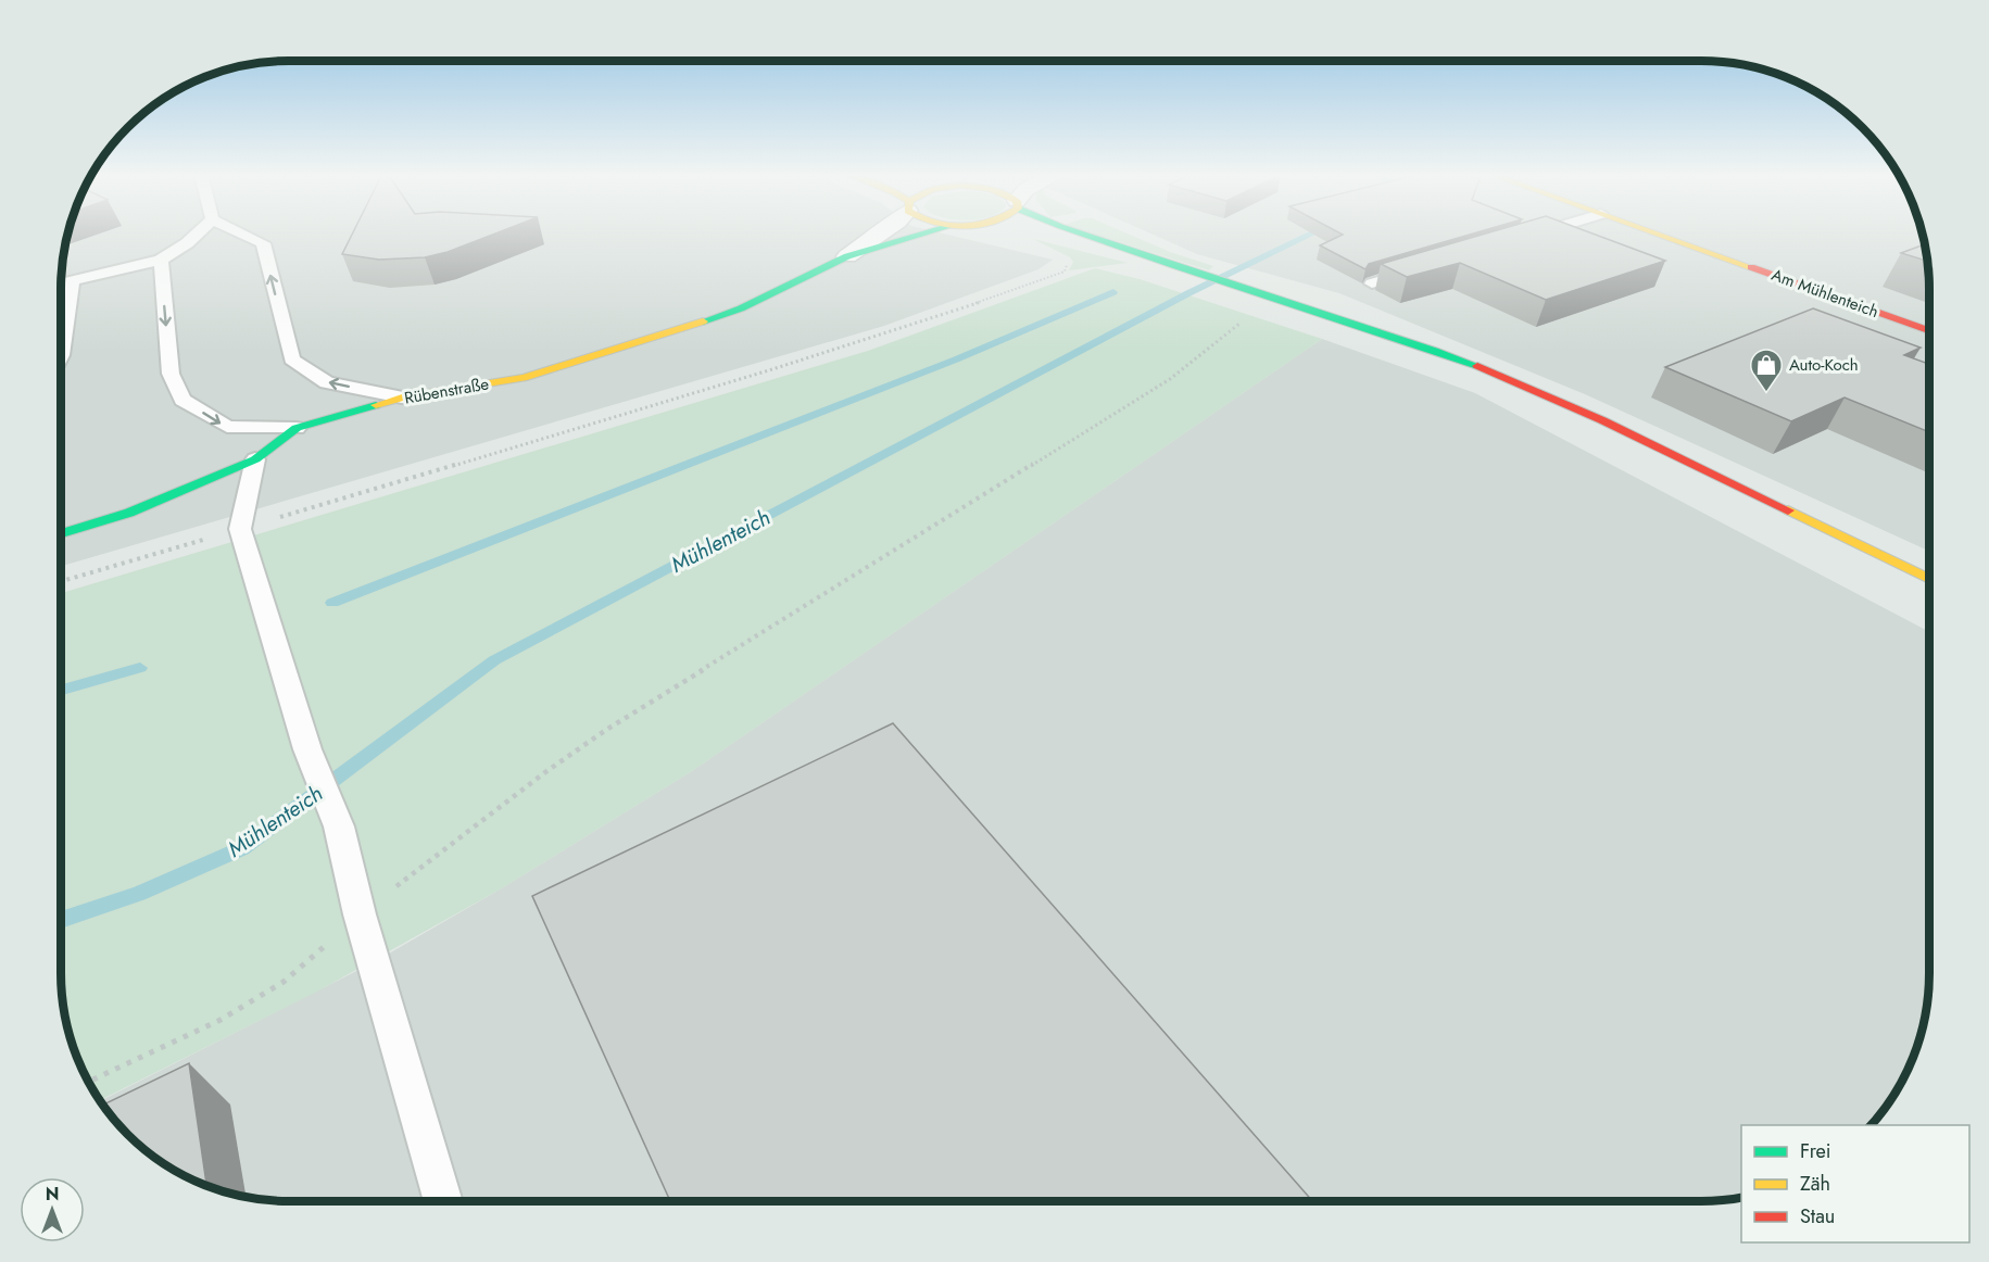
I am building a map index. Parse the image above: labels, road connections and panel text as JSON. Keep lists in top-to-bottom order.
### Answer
{
  "streets": {
    "main road": ["Am Mühlenteich", "Rübenstraße"]
  },
  "water": ["Mühlenteich"],
  "places": {
    "shop": ["Auto-Koch"]
  },
  "legend": ["Frei", "Zäh", "Stau"],
  "north": "top"
}
